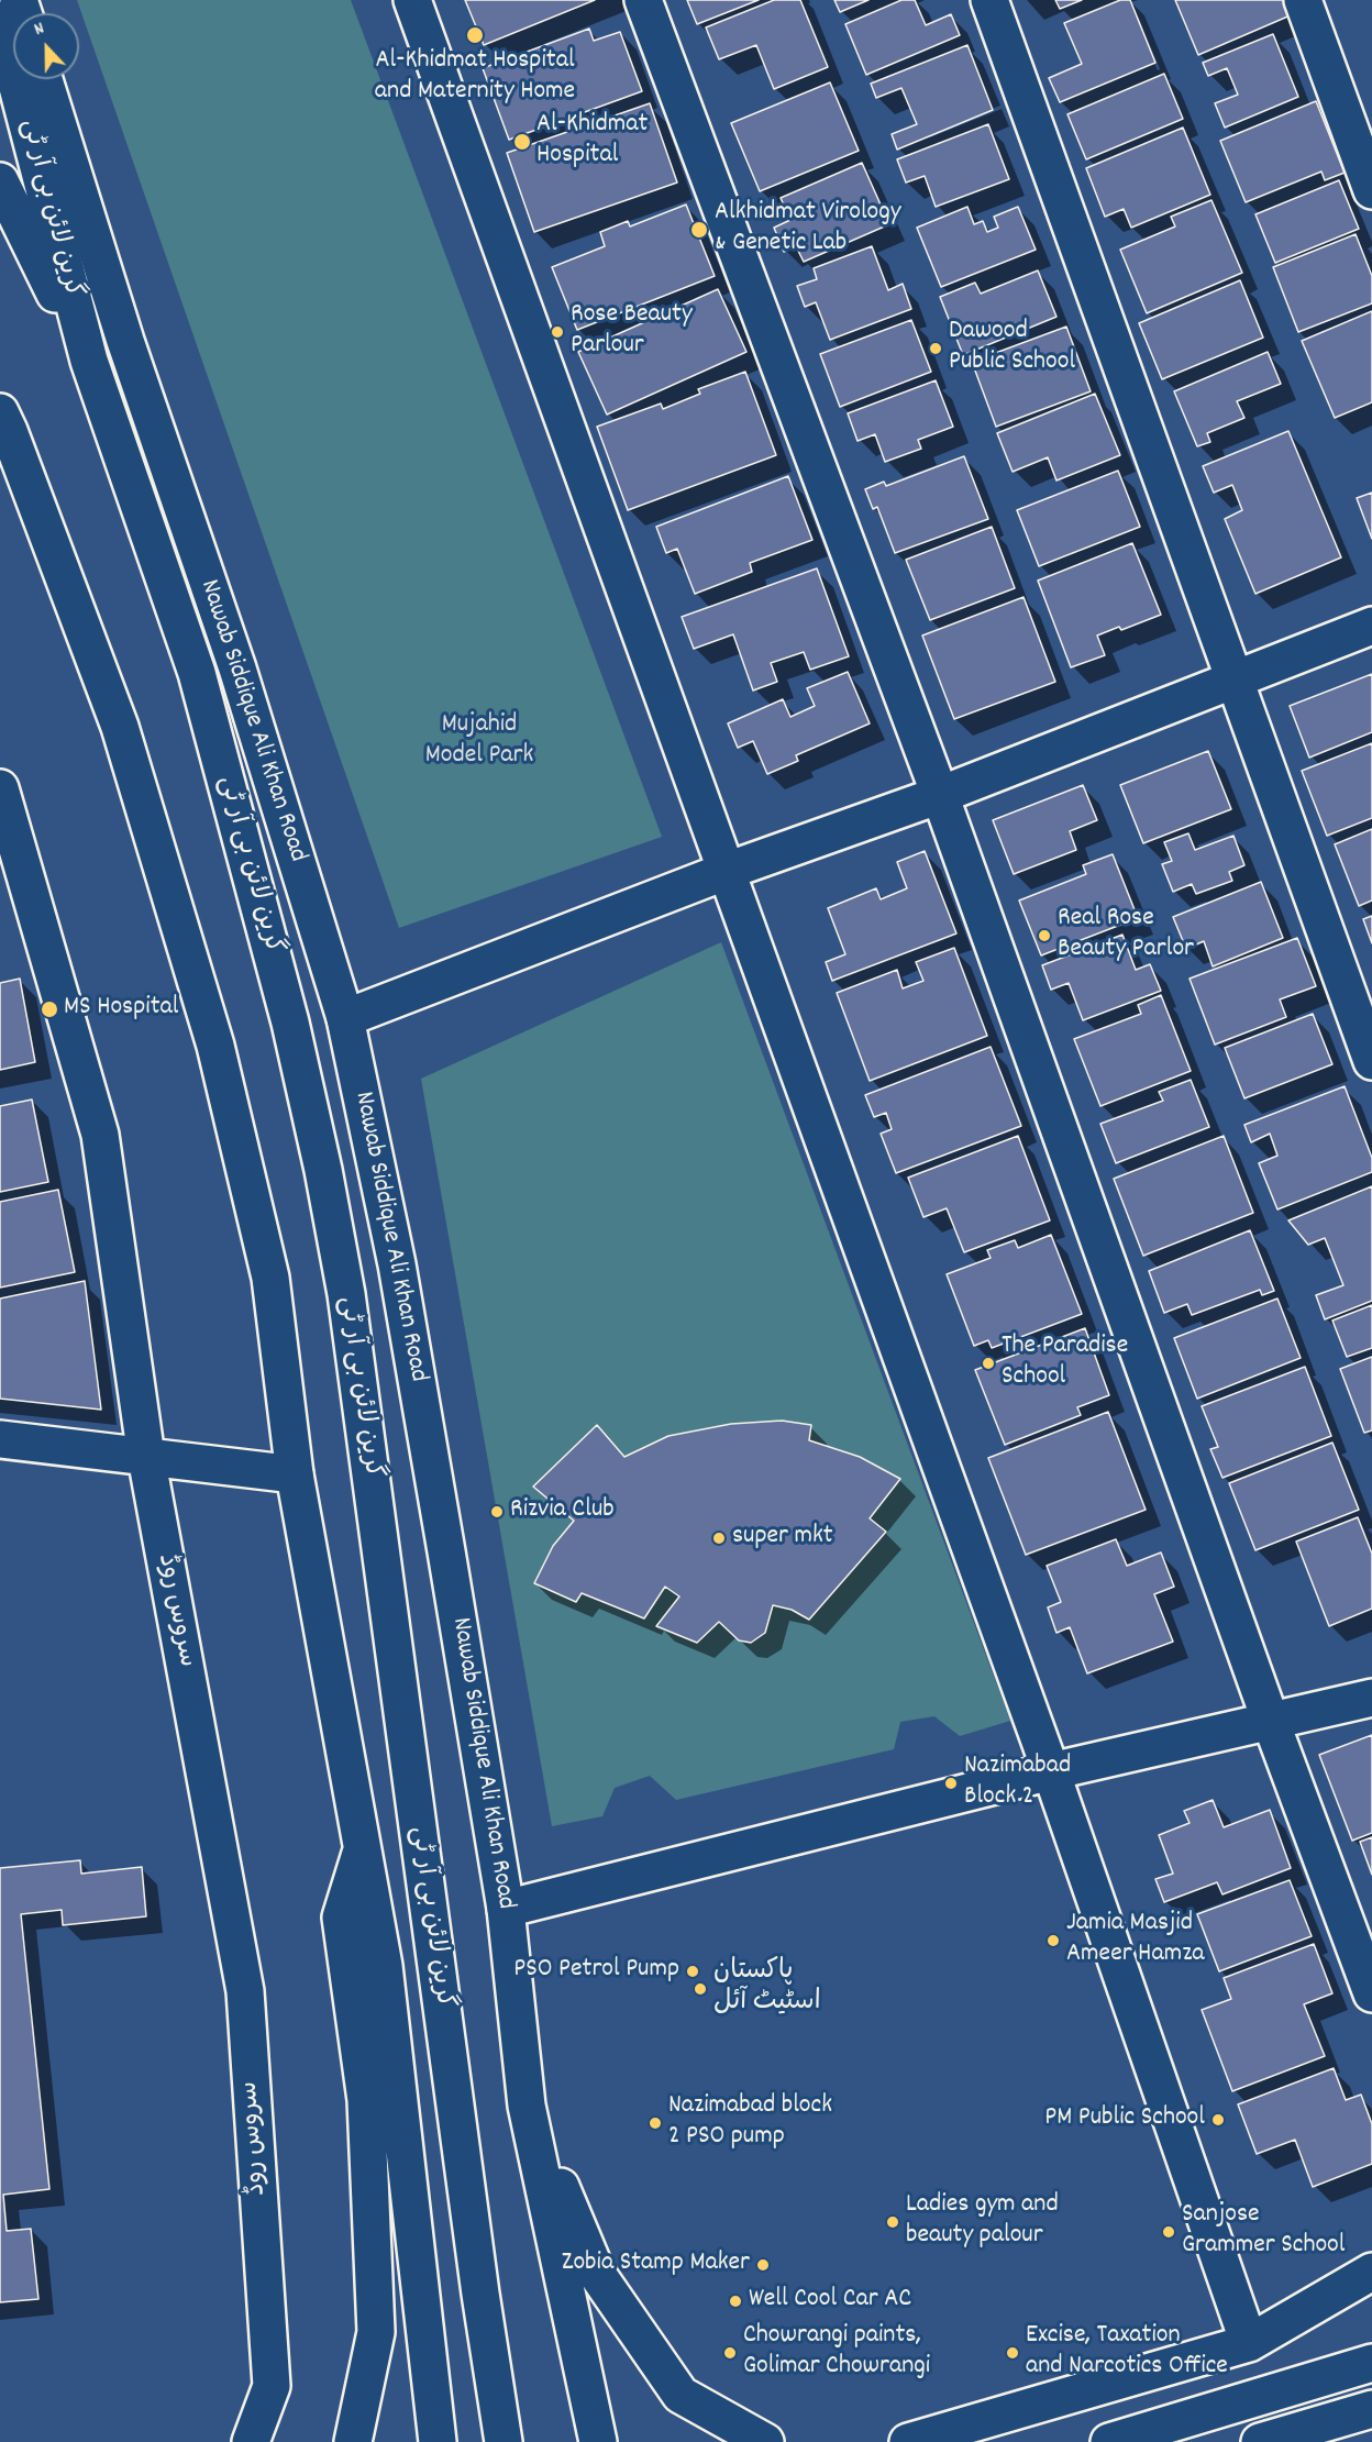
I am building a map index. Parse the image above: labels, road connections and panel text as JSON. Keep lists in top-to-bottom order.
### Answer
{
  "streets": {
    "street": ["گرین لائن بی آر ٹی", "Nawab Siddique Ali Khan Road", "سروس روڈ"]
  },
  "parks": ["Mujahid Model Park"],
  "places": [
    "Al-Khidmat Hospital and Maternity Home",
    "Al-Khidmat Hospital",
    "Alkhidmat Virology & Genetic Lab",
    "Rose Beauty Parlour",
    "Dawood Public School",
    "Real Rose Beauty Parlor",
    "MS Hospital",
    "The Paradise School",
    "Rizvia Club",
    "super mkt",
    "Nazimabad Block 2",
    "Jamia Masjid Ameer Hamza",
    "PSO Petrol Pump",
    "پاکستان اسٹیٹ آئل",
    "PM Public School",
    "Nazimabad block 2 PSO pump",
    "Ladies gym and beauty palour",
    "Sanjose Grammer School",
    "Zobia Stamp Maker",
    "Well Cool Car AC",
    "Chowrangi paints, Golimar Chowrangi",
    "Excise, Taxation and Narcotics Office"
  ],
  "north": "top"
}
